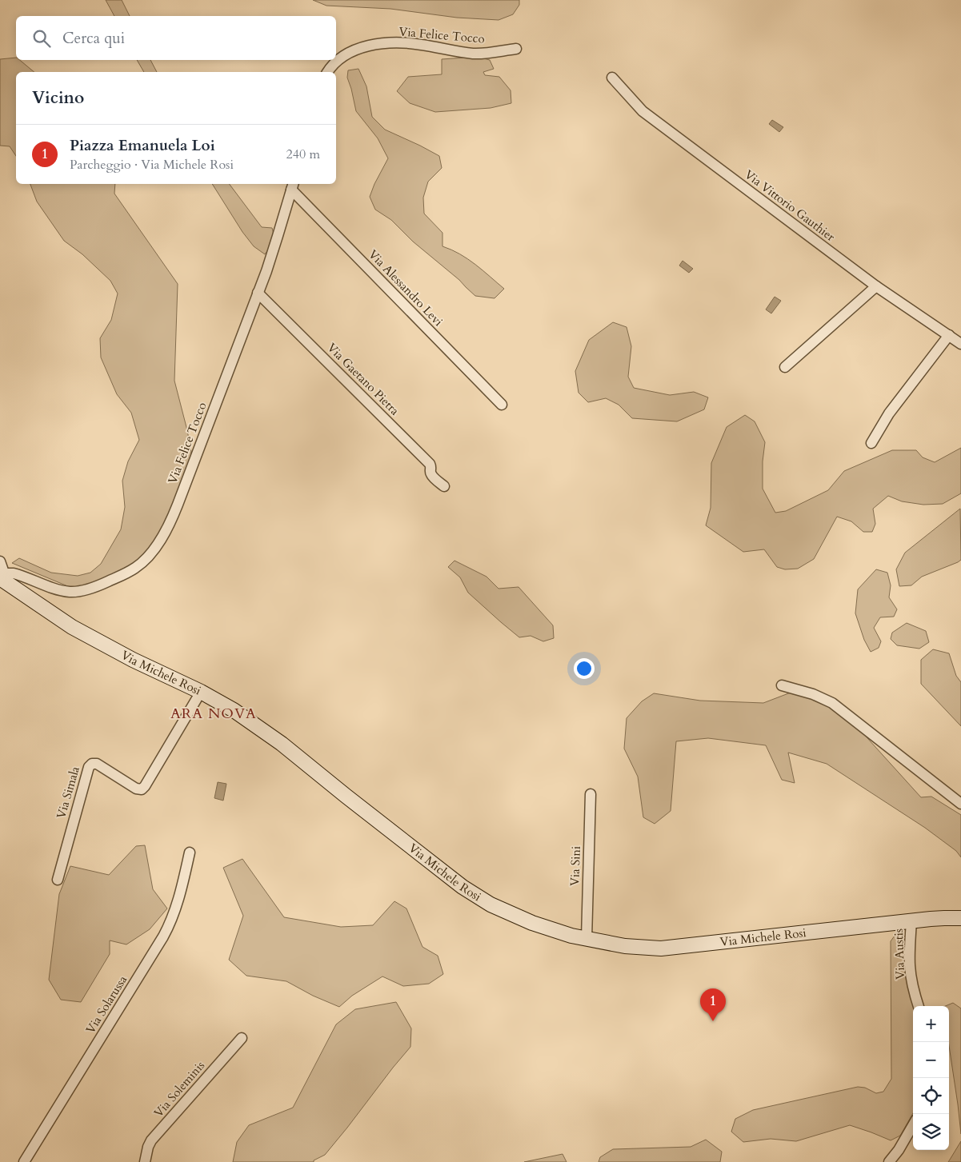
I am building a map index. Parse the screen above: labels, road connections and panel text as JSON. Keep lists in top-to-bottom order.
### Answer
{
  "streets": {
    "street": [
      "Via Felice Tocco",
      "Via Vittorio Gauthier",
      "Via Alessandro Levi",
      "Via Gaetano Pietra",
      "Via Michele Rosi",
      "Via Simala",
      "Via Sini",
      "Via Austis",
      "Via Solarussa",
      "Via Soleminis"
    ]
  },
  "crossings": [
    ["Via Felice Tocco", "Via Alessandro Levi"],
    ["Via Felice Tocco", "Via Gaetano Pietra"],
    ["Via Felice Tocco", "Via Michele Rosi"],
    ["Via Michele Rosi", "Via Simala"],
    ["Via Michele Rosi", "Via Sini"],
    ["Via Michele Rosi", "Via Austis"]
  ],
  "districts": ["ARA NOVA"],
  "page": {
    "search": "Cerca qui",
    "heading": "Vicino",
    "list": [
      {
        "mark": "1",
        "name": "Piazza Emanuela Loi",
        "note": "Parcheggio · Via Michele Rosi",
        "value": "240 m"
      }
    ],
    "pins": "1",
    "map_buttons": ["+", "−"]
  }
}
